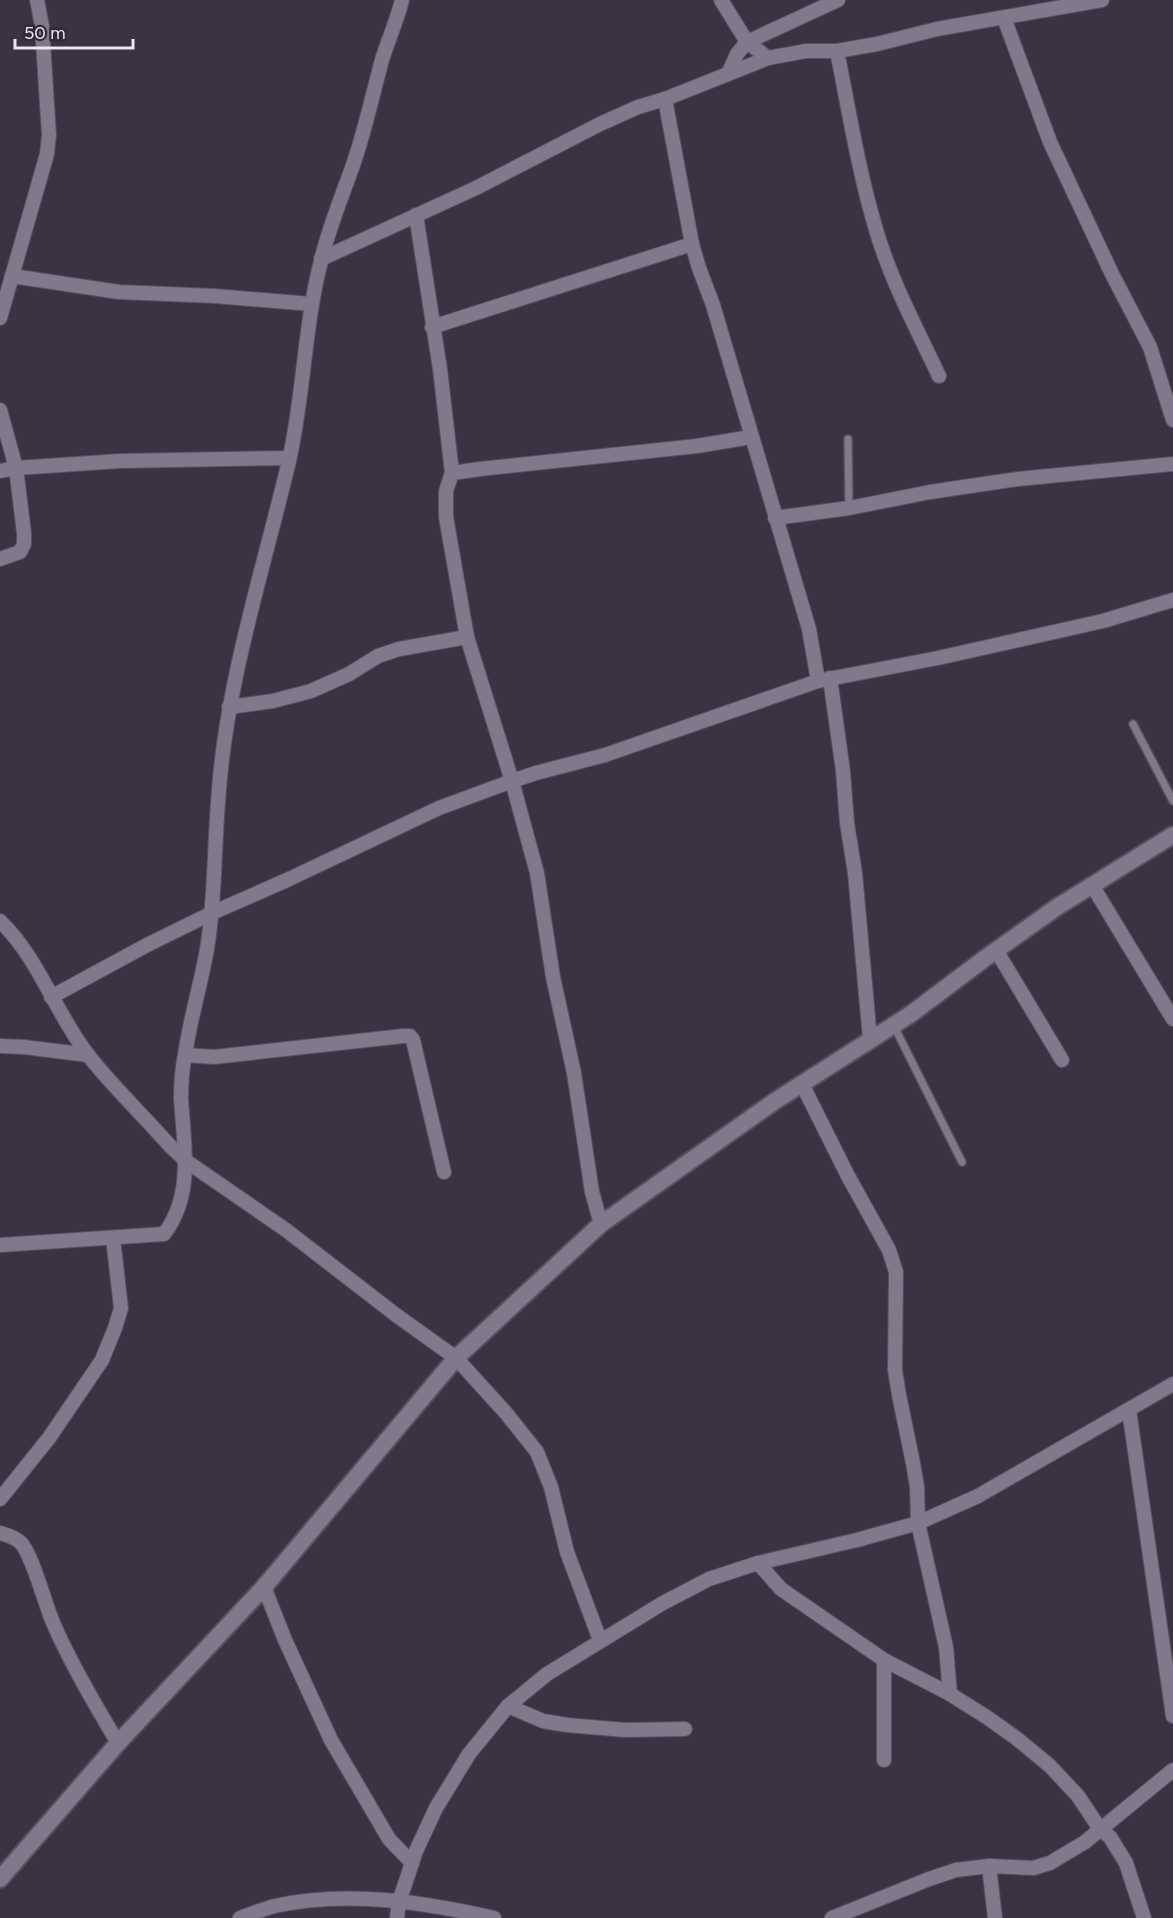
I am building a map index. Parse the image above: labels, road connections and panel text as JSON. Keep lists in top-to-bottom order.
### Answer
{
  "scale_bar": "50 m"
}
